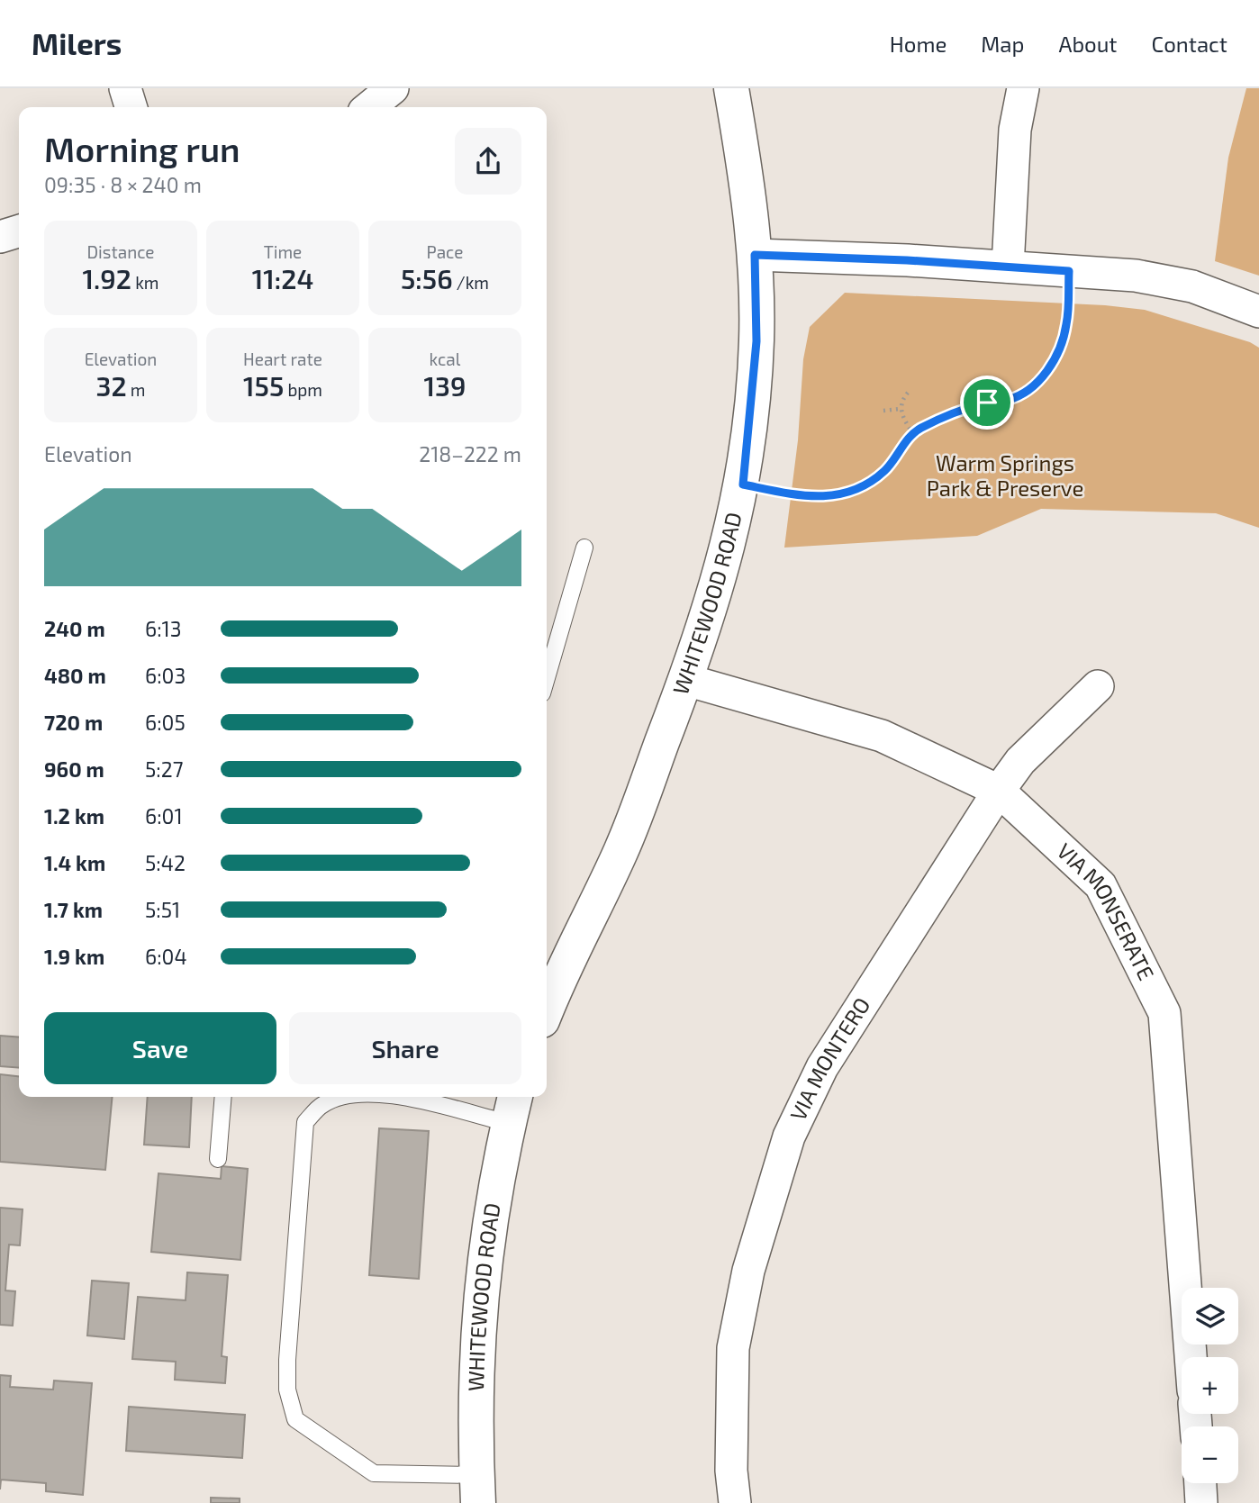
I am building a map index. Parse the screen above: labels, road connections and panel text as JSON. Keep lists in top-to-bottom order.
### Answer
{
  "streets": {
    "main road": ["WHITEWOOD ROAD"],
    "street": ["VIA MONSERATE", "VIA MONTERO"]
  },
  "crossings": [
    ["WHITEWOOD ROAD", "VIA MONSERATE"],
    ["VIA MONSERATE", "VIA MONTERO"]
  ],
  "parks": ["Warm Springs Park & Preserve"],
  "page": {
    "header": "Milers",
    "nav": [
      "Home",
      "Map",
      "About",
      "Contact"
    ],
    "heading": ["Morning run", "09:35 · 8 × 240 m"],
    "stats": [
      ["Distance", "1.92 km"],
      ["Time", "11:24"],
      ["Pace", "5:56 /km"],
      ["Elevation", "32 m"],
      ["Heart rate", "155 bpm"],
      ["kcal", "139"]
    ],
    "chart": ["Elevation", "218–222 m"],
    "list": [
      {
        "name": "240 m",
        "note": "6:13"
      },
      {
        "name": "480 m",
        "note": "6:03"
      },
      {
        "name": "720 m",
        "note": "6:05"
      },
      {
        "name": "960 m",
        "note": "5:27"
      },
      {
        "name": "1.2 km",
        "note": "6:01"
      },
      {
        "name": "1.4 km",
        "note": "5:42"
      },
      {
        "name": "1.7 km",
        "note": "5:51"
      },
      {
        "name": "1.9 km",
        "note": "6:04"
      }
    ],
    "buttons": ["Save", "Share"],
    "map_buttons": ["+", "−"]
  }
}
